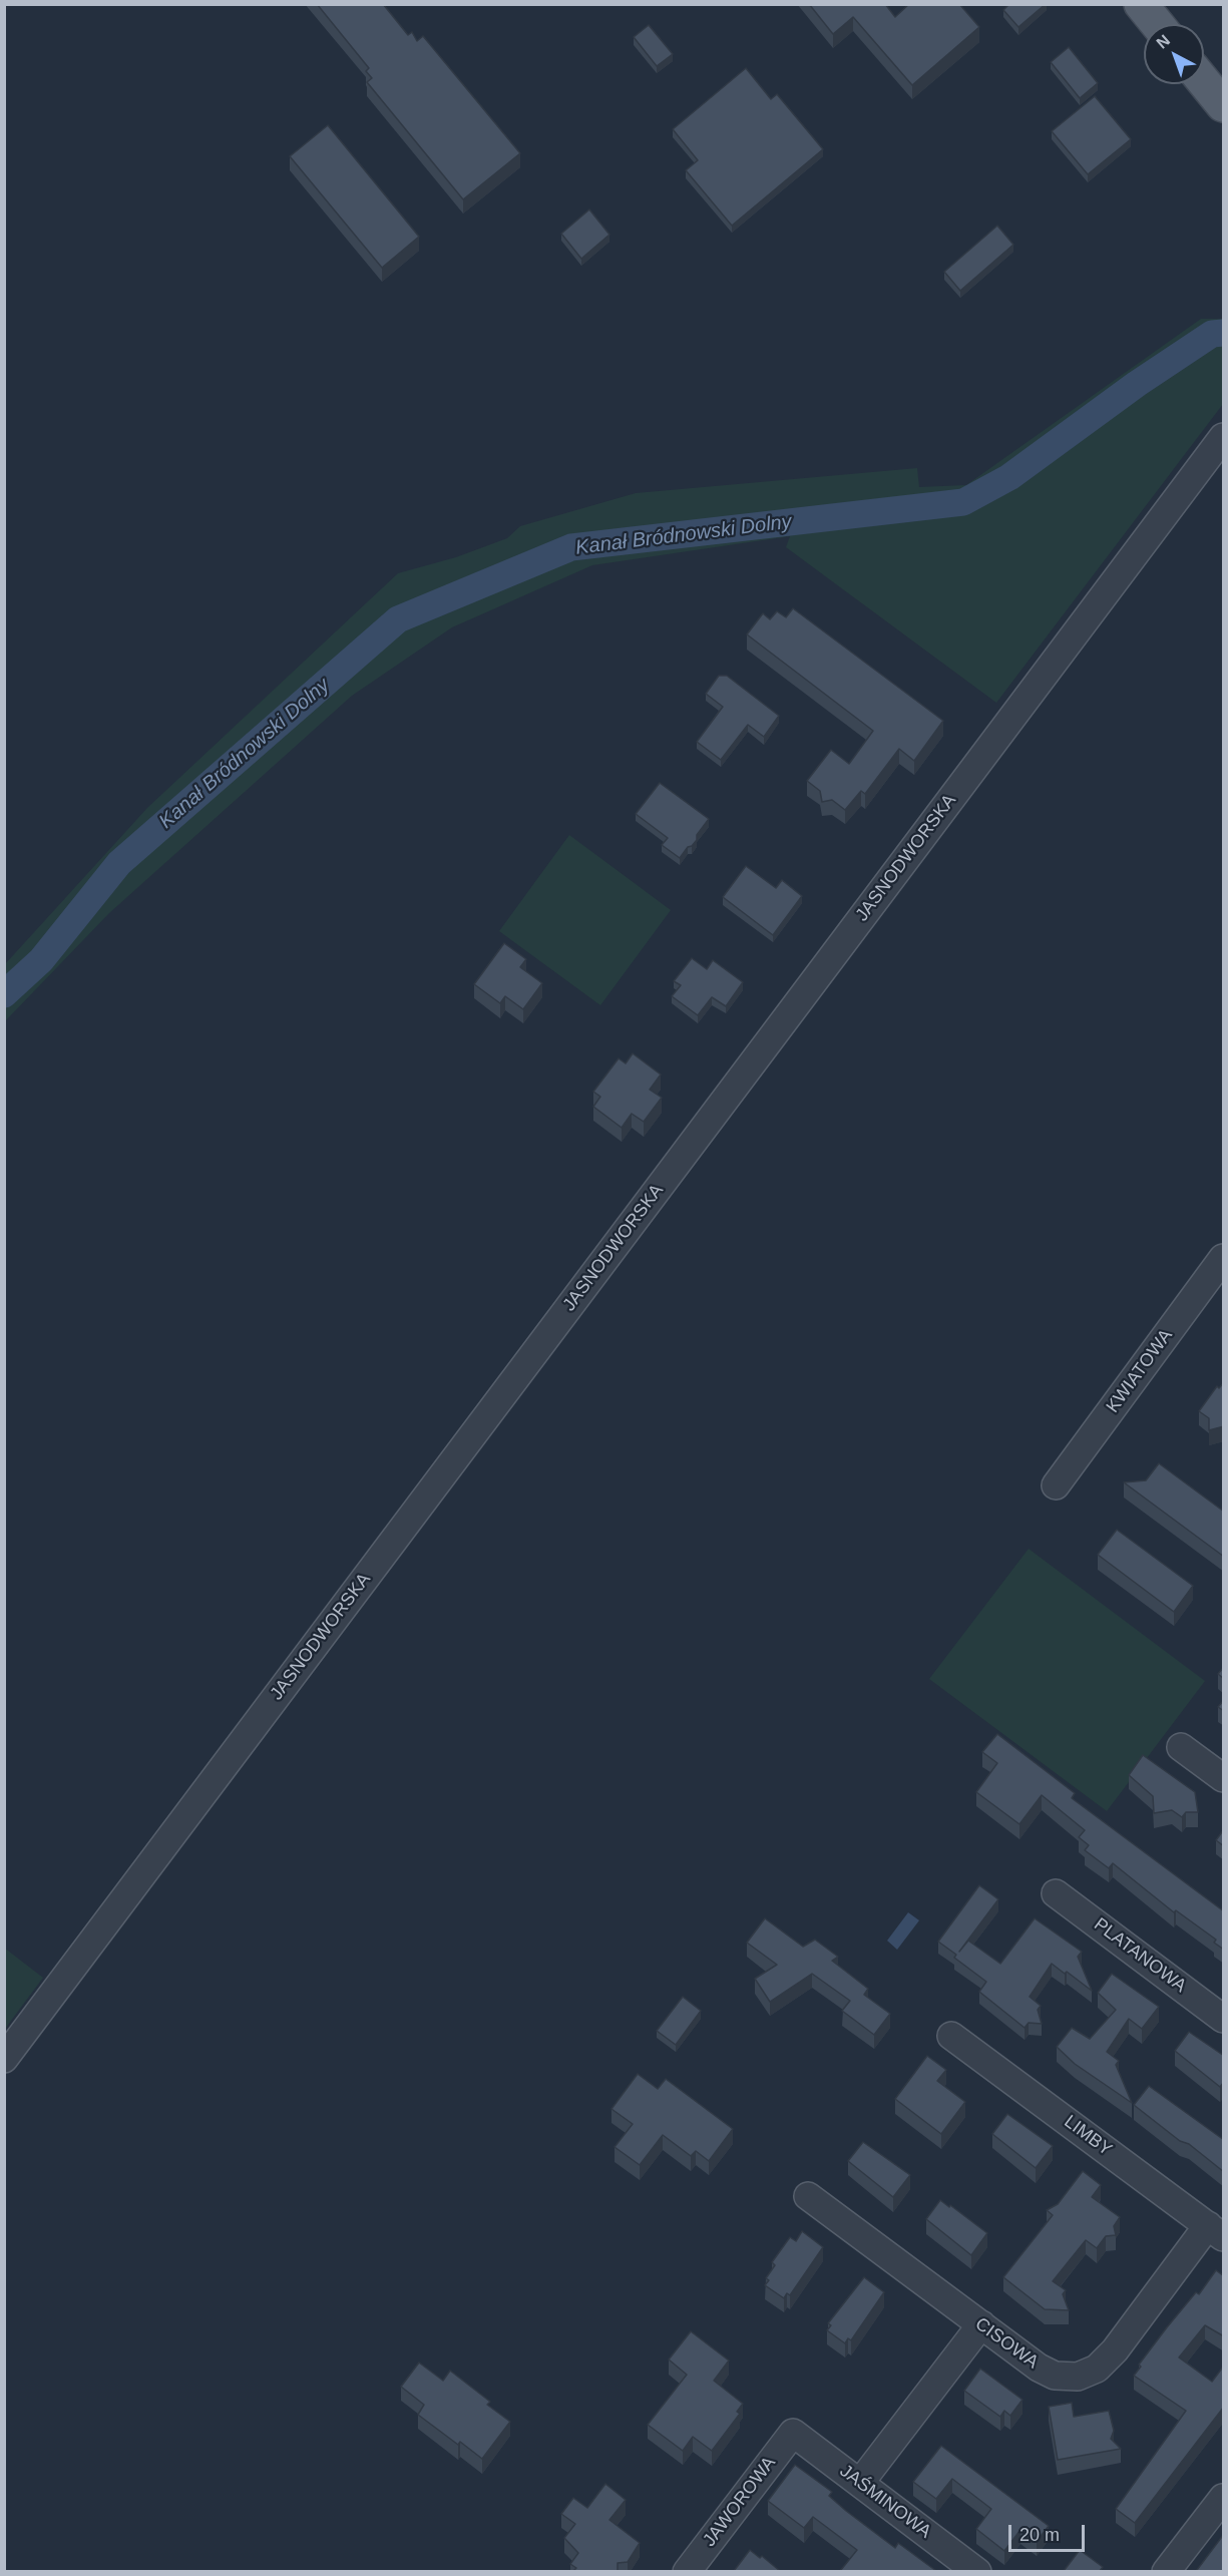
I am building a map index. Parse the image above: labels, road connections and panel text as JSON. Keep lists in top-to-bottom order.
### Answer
{
  "streets": {
    "street": [
      "JASNODWORSKA",
      "KWIATOWA",
      "PLATANOWA",
      "LIMBY",
      "CISOWA",
      "JAWOROWA",
      "JAŚMINOWA"
    ]
  },
  "crossings": [
    ["LIMBY", "CISOWA"],
    ["JAWOROWA", "JAŚMINOWA"]
  ],
  "water": ["Kanał Bródnowski Dolny"],
  "scale_bar": "20 m",
  "north": "top left"
}
